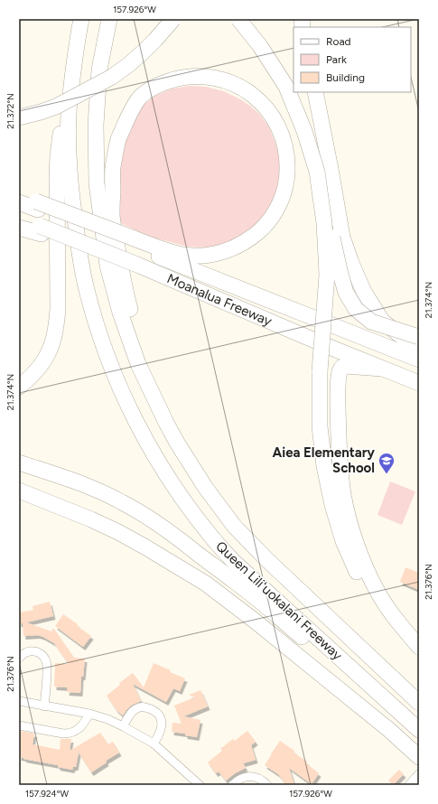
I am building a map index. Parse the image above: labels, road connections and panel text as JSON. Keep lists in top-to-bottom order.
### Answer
{
  "streets": {
    "highway": ["Moanalua Freeway", "Queen Liliʻuokalani Freeway"]
  },
  "places": {
    "school or university": ["Aiea Elementary School"]
  },
  "legend": ["Road", "Park", "Building"],
  "coordinates": [
    "157.926°W",
    "21.372°N",
    "21.374°N",
    "21.376°N",
    "157.924°W"
  ]
}
